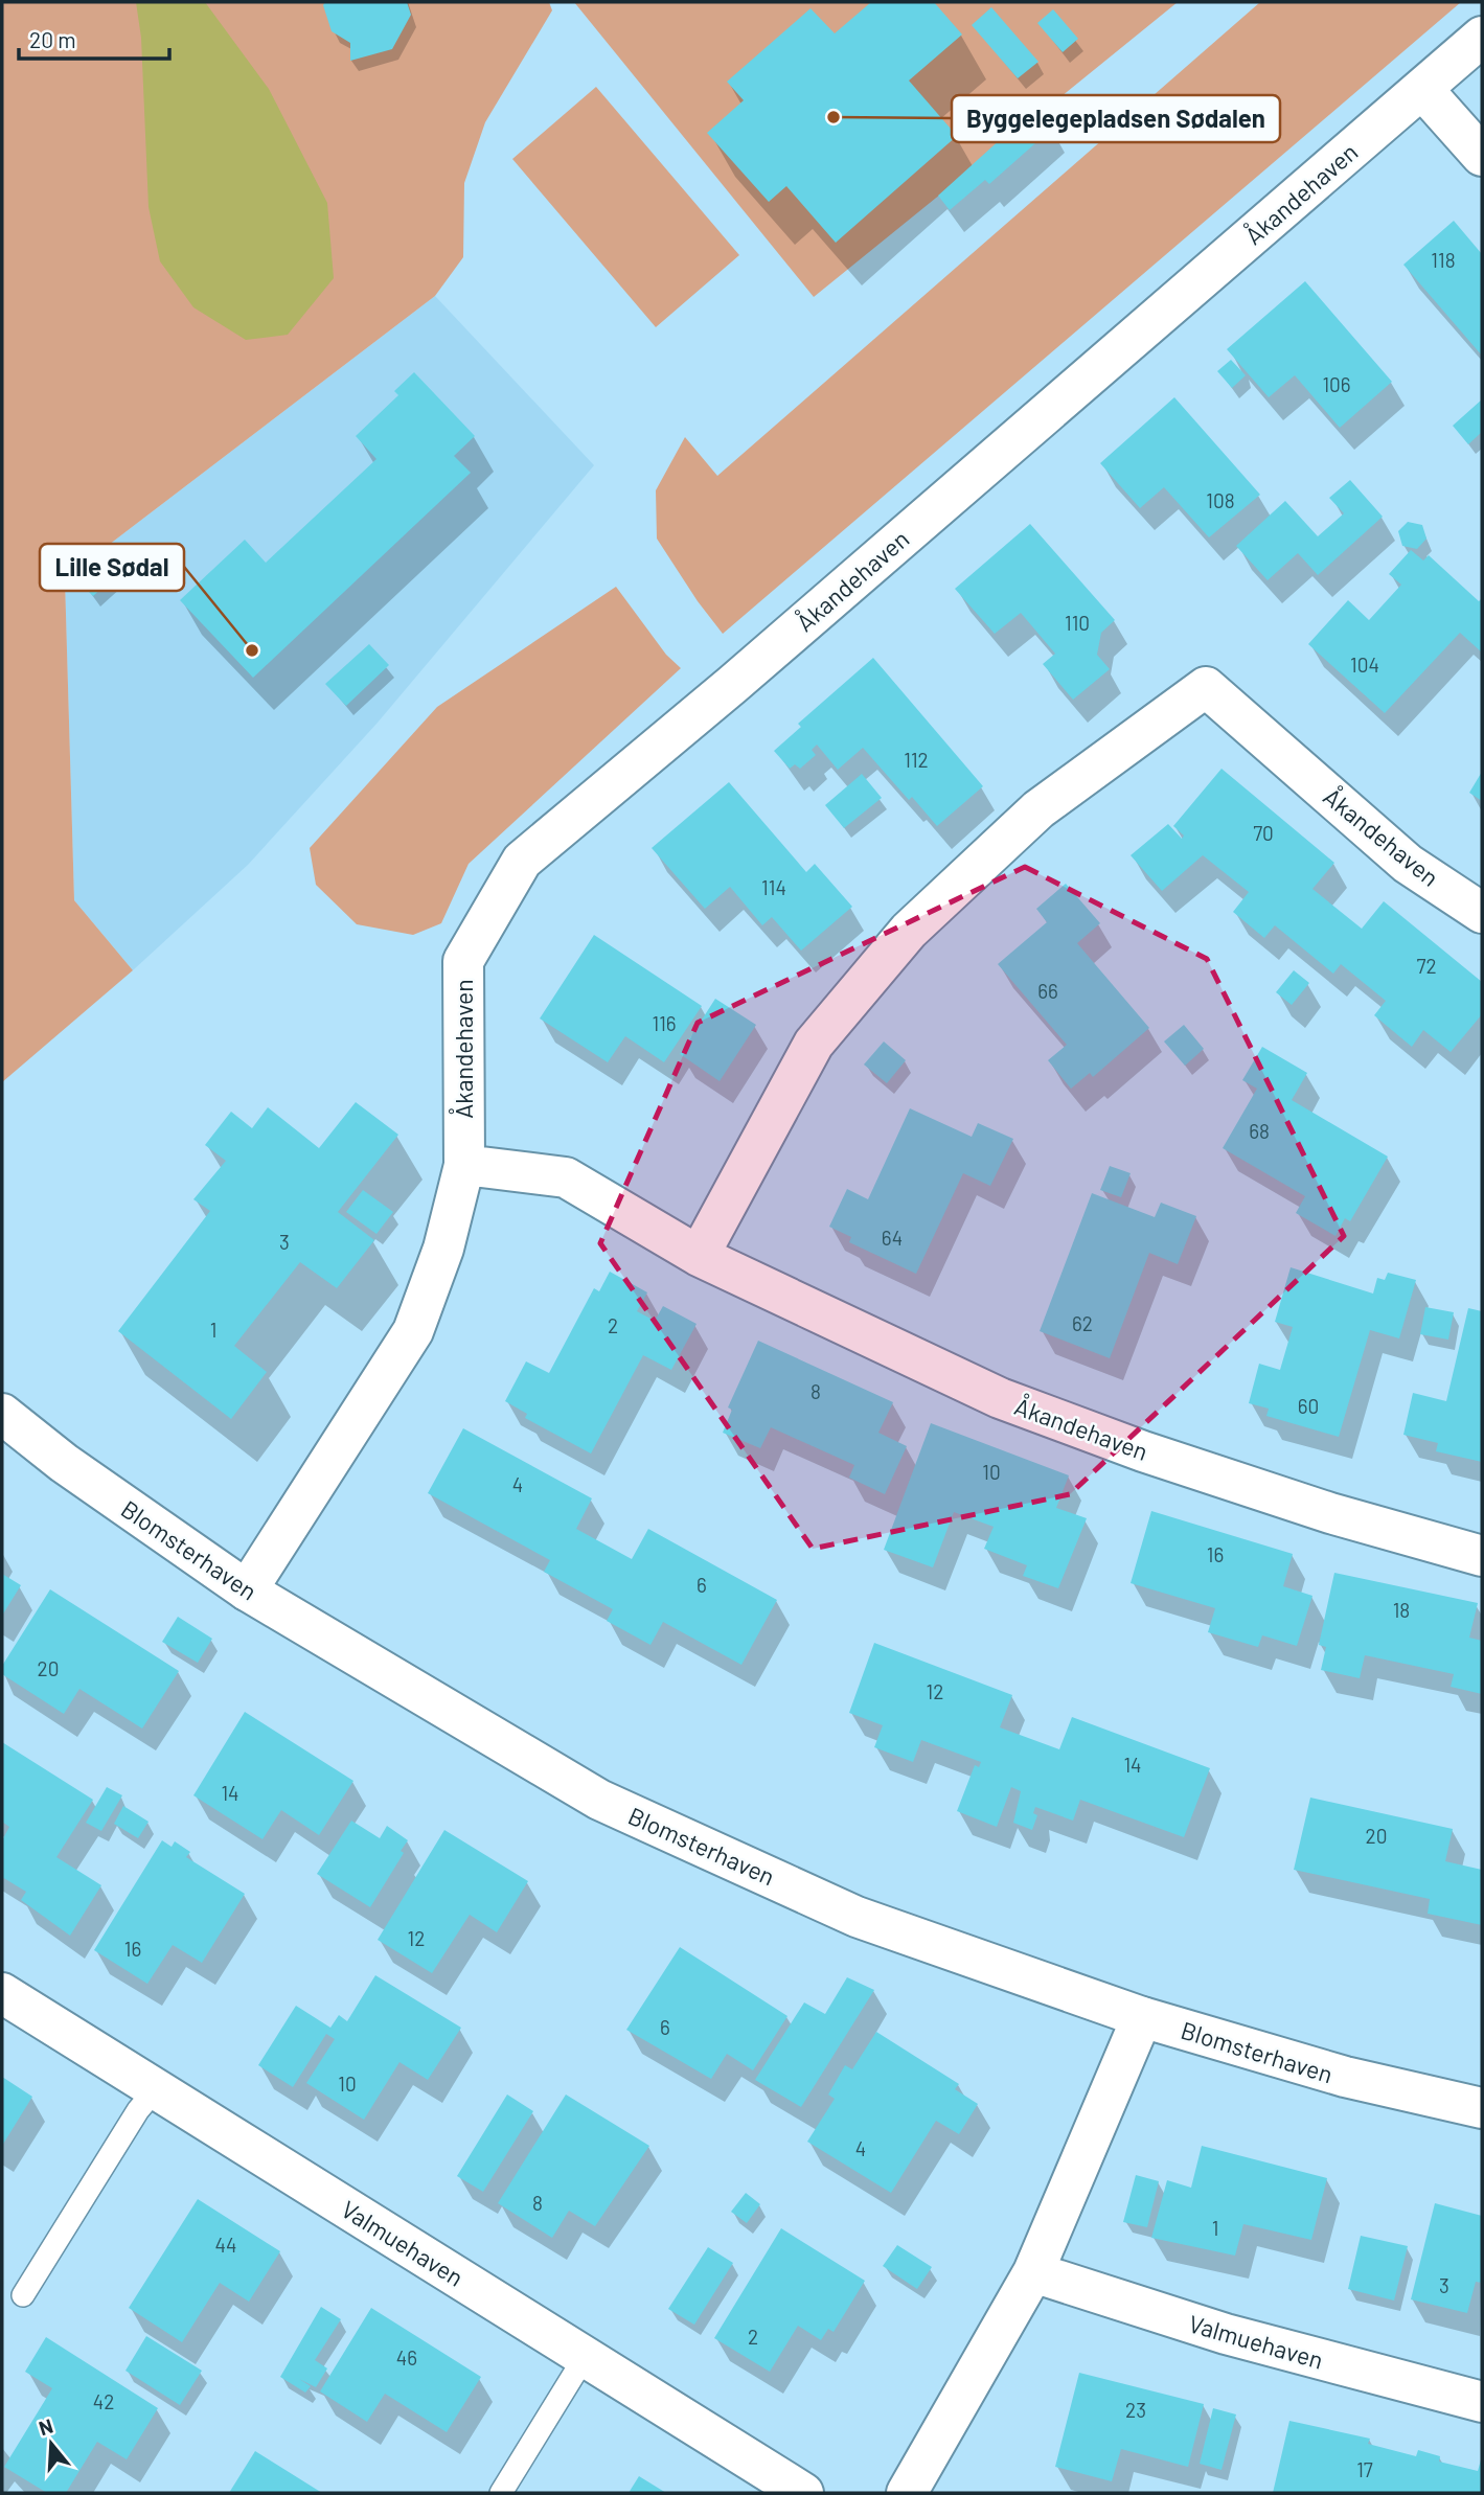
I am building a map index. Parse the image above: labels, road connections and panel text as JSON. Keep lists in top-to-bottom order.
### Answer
{
  "streets": {
    "street": ["Åkandehaven", "Blomsterhaven", "Valmuehaven"]
  },
  "crossings": [
    ["Åkandehaven", "Blomsterhaven"]
  ],
  "places": ["Byggelegepladsen Sødalen", "Lille Sødal"],
  "house_numbers": [
    "118",
    "106",
    "108",
    "110",
    "104",
    "112",
    "70",
    "114",
    "72",
    "66",
    "116",
    "68",
    "64",
    "3",
    "62",
    "2",
    "1",
    "8",
    "60",
    "10",
    "4",
    "16",
    "6",
    "18",
    "20",
    "12",
    "14",
    "14",
    "20",
    "12",
    "16",
    "6",
    "10",
    "4",
    "8",
    "1",
    "44",
    "3",
    "2",
    "46",
    "42",
    "23",
    "17"
  ],
  "scale_bar": "20 m",
  "north": "top"
}
